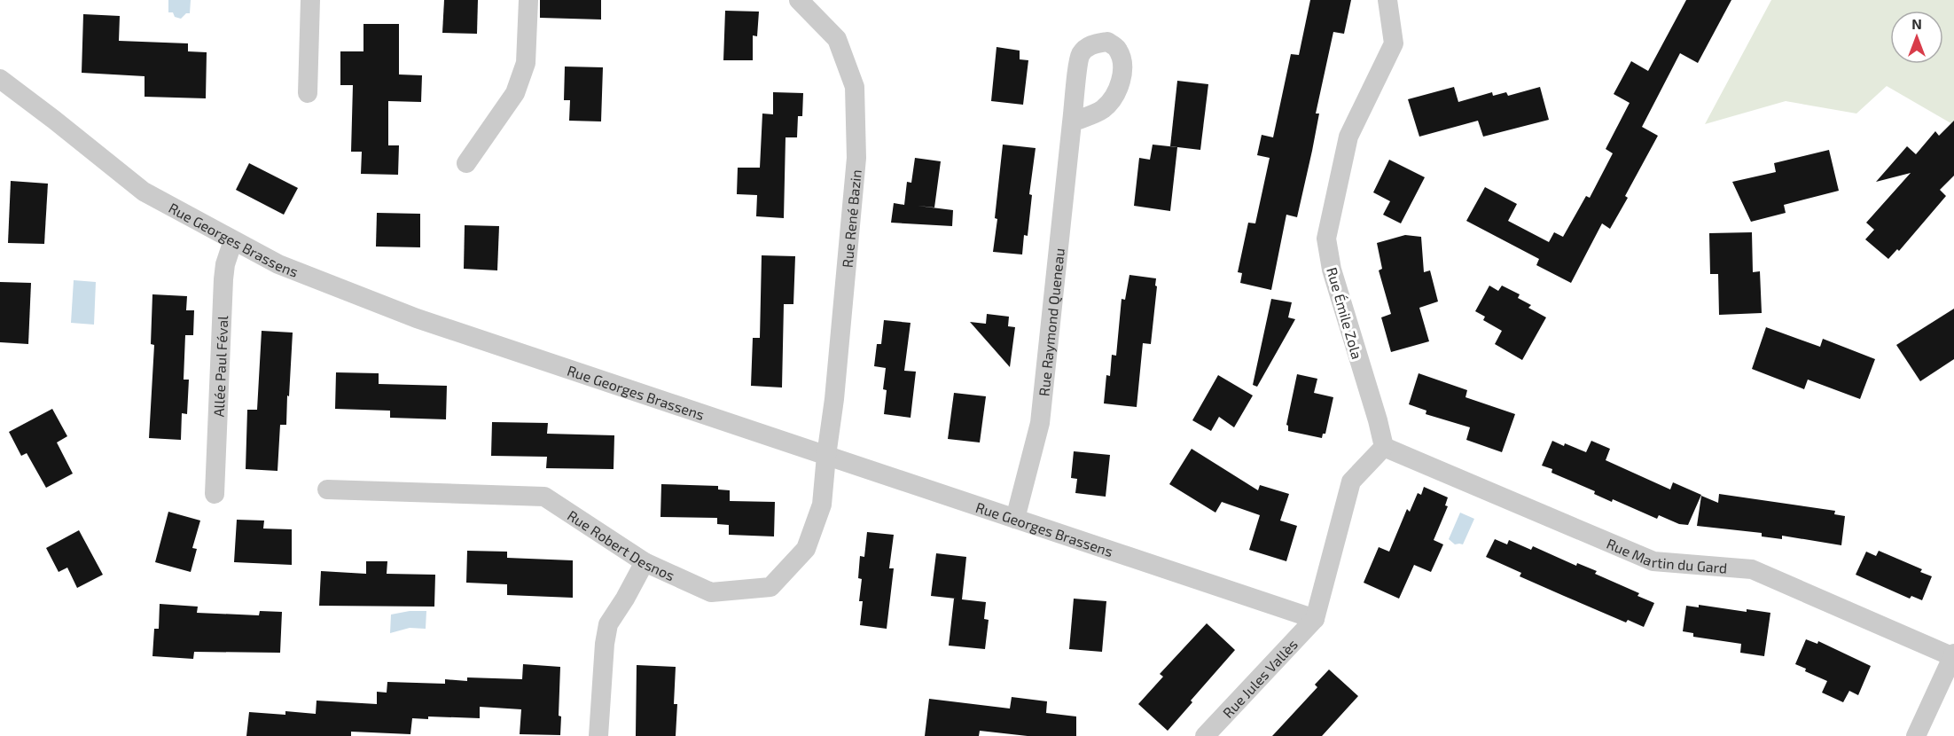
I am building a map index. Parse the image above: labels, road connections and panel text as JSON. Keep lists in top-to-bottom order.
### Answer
{
  "streets": {
    "street": [
      "Rue René Bazin",
      "Rue Georges Brassens",
      "Rue Émile Zola",
      "Rue Raymond Queneau",
      "Allée Paul Féval",
      "Rue Robert Desnos",
      "Rue Martin du Gard",
      "Rue Jules Vallès"
    ]
  },
  "crossings": [
    ["Rue René Bazin", "Rue Georges Brassens"],
    ["Rue René Bazin", "Rue Robert Desnos"],
    ["Rue Georges Brassens", "Rue Raymond Queneau"],
    ["Rue Georges Brassens", "Allée Paul Féval"],
    ["Rue Georges Brassens", "Rue Robert Desnos"],
    ["Rue Georges Brassens", "Rue Jules Vallès"],
    ["Rue Émile Zola", "Rue Martin du Gard"]
  ],
  "north": "top"
}
